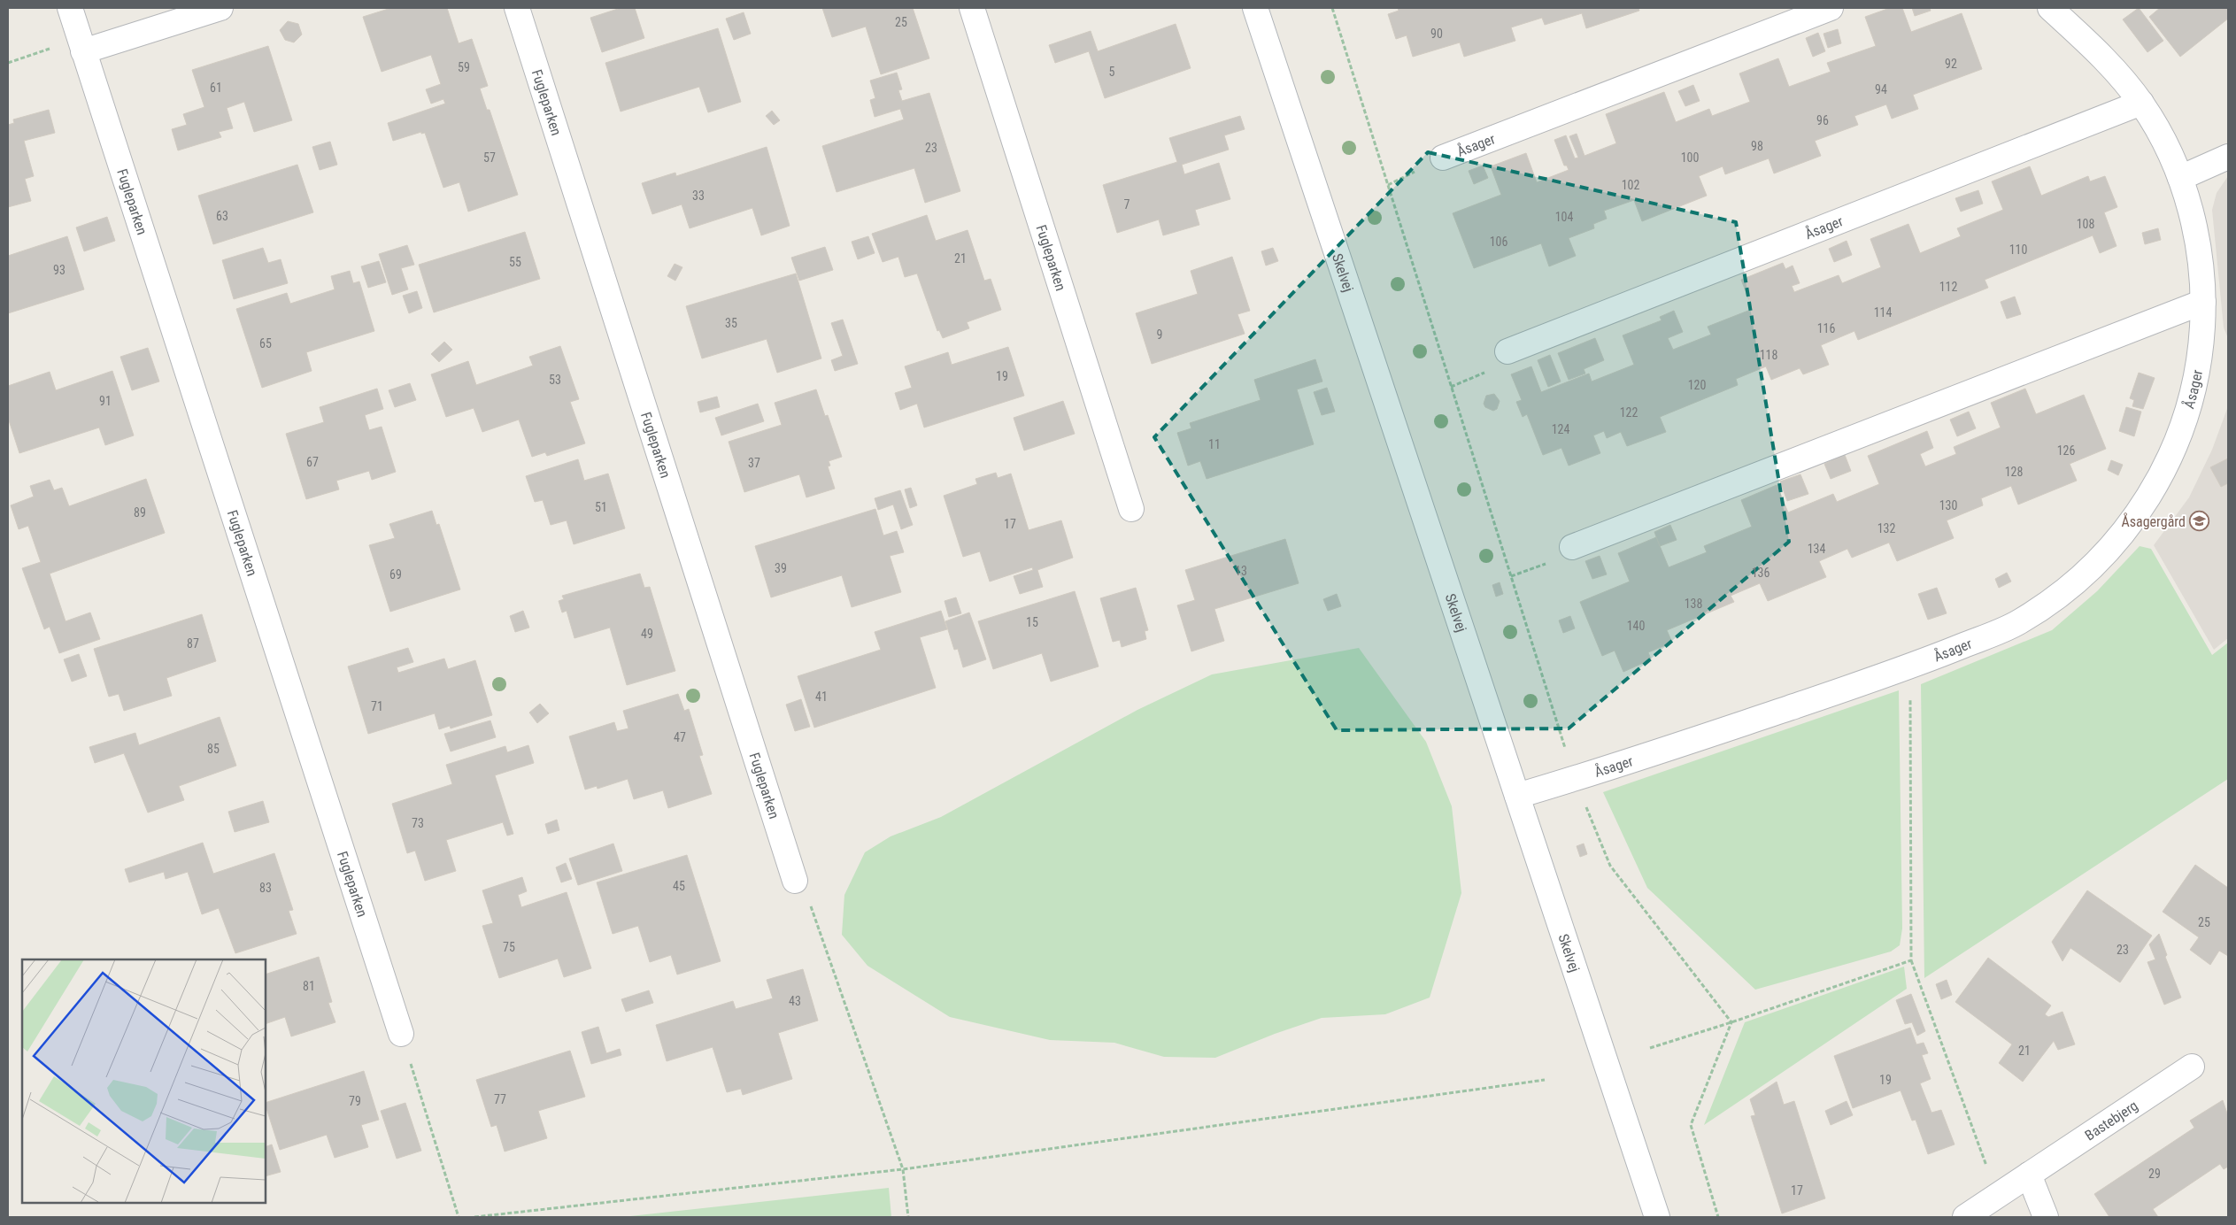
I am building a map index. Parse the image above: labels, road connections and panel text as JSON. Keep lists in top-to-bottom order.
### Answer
{
  "streets": {
    "street": [
      "Fugleparken",
      "Åsager",
      "Skelvej",
      "Bastebjerg"
    ]
  },
  "crossings": [
    ["Åsager", "Skelvej"]
  ],
  "places": {
    "school or university": ["Åsagergård"]
  },
  "house_numbers": [
    "25",
    "90",
    "92",
    "59",
    "5",
    "61",
    "94",
    "96",
    "98",
    "23",
    "57",
    "100",
    "102",
    "33",
    "7",
    "63",
    "104",
    "108",
    "106",
    "110",
    "21",
    "55",
    "93",
    "112",
    "114",
    "35",
    "116",
    "9",
    "65",
    "118",
    "19",
    "53",
    "120",
    "91",
    "122",
    "124",
    "11",
    "126",
    "67",
    "37",
    "128",
    "130",
    "51",
    "89",
    "17",
    "132",
    "134",
    "39",
    "13",
    "136",
    "69",
    "138",
    "15",
    "140",
    "49",
    "87",
    "41",
    "71",
    "47",
    "85",
    "73",
    "45",
    "83",
    "25",
    "75",
    "23",
    "81",
    "43",
    "21",
    "19",
    "77",
    "79",
    "29",
    "17"
  ]
}
